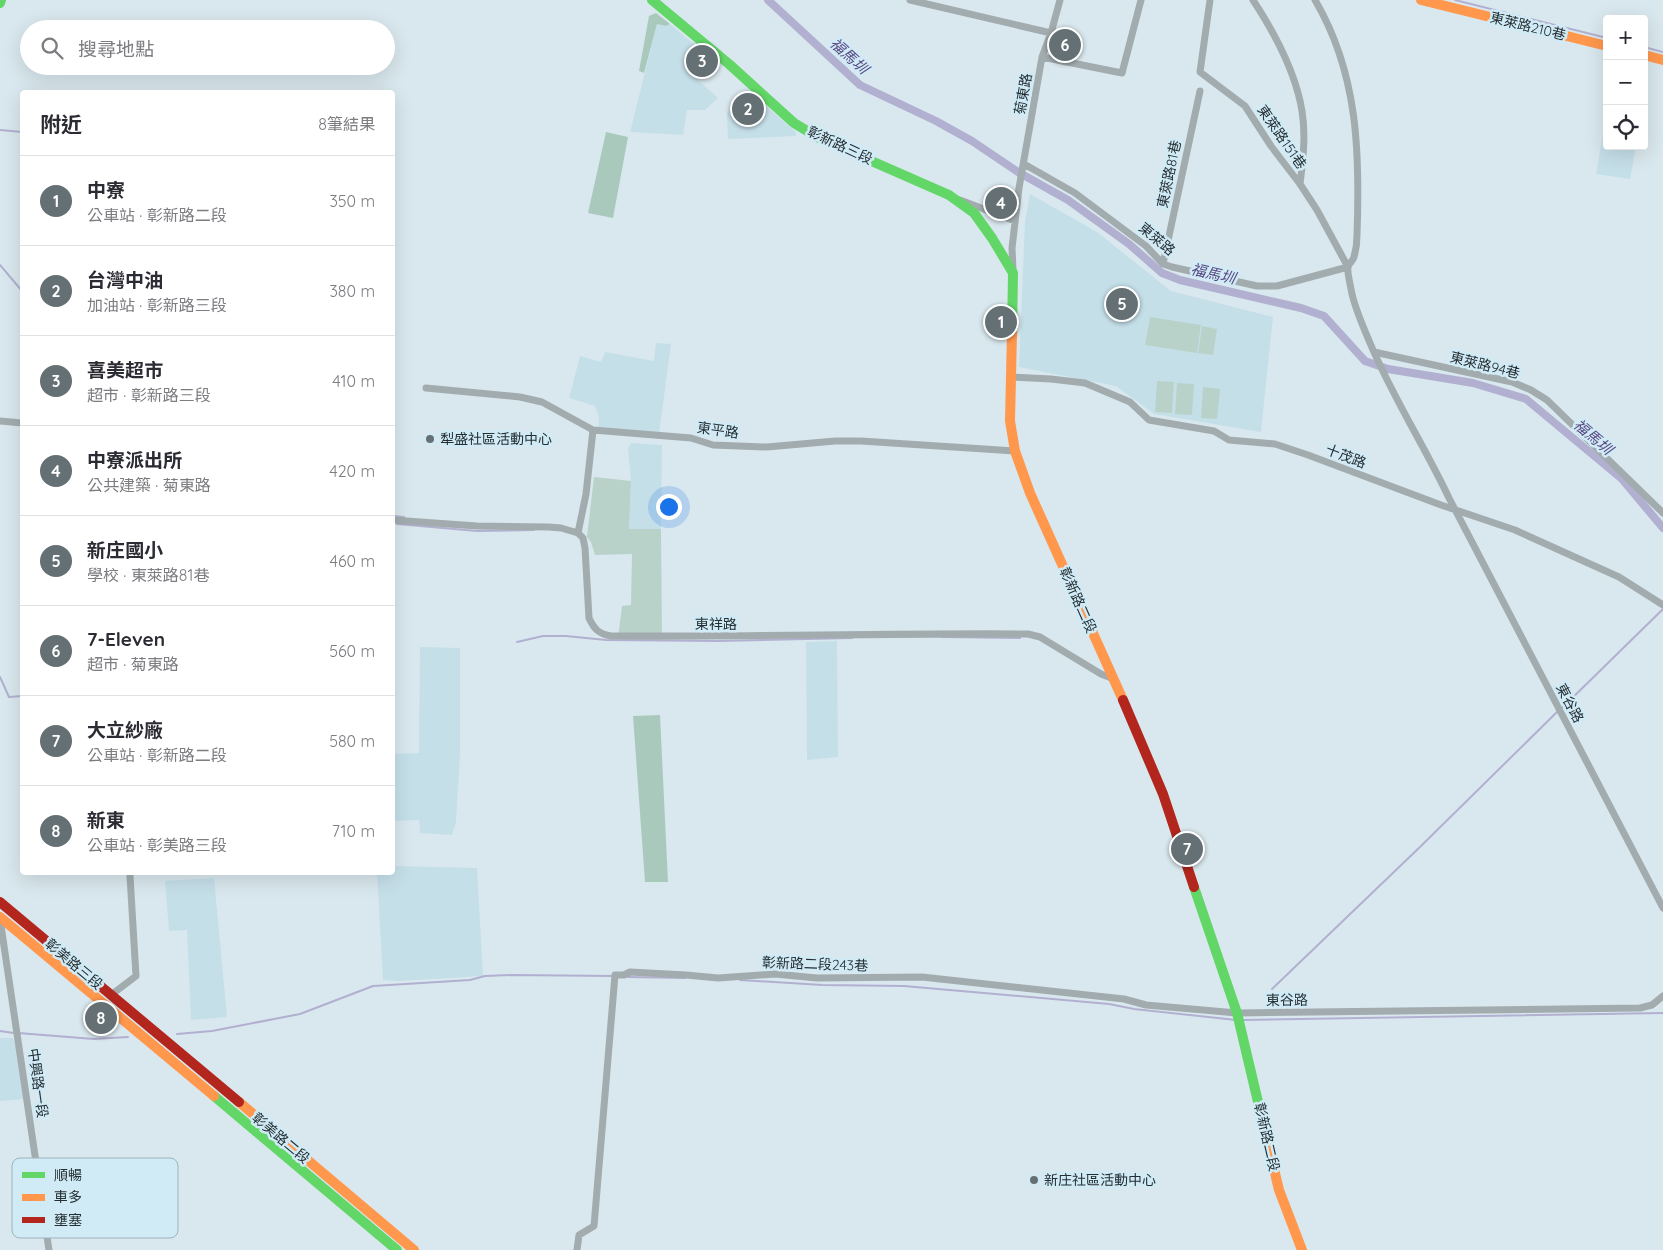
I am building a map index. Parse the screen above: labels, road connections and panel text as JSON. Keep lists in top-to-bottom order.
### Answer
{
  "streets": {
    "street": [
      "東萊路210巷",
      "菊東路",
      "東萊路151巷",
      "彰新路三段",
      "東萊路81巷",
      "東萊路",
      "東萊路94巷",
      "東平路",
      "十茂路",
      "彰新路二段",
      "東祥路",
      "東谷路",
      "彰美路三段",
      "彰新路二段243巷",
      "中興路一段",
      "彰美路二段"
    ]
  },
  "crossings": [
    ["菊東路", "東萊路"],
    ["東萊路151巷", "東萊路"],
    ["東萊路81巷", "東萊路"],
    ["東平路", "彰新路二段"],
    ["十茂路", "彰新路二段"],
    ["十茂路", "東谷路"],
    ["彰新路二段", "東祥路"],
    ["彰新路二段", "東谷路"],
    ["彰新路二段", "彰新路二段243巷"],
    ["東谷路", "彰新路二段243巷"],
    ["彰美路三段", "中興路一段"],
    ["彰美路三段", "彰美路二段"]
  ],
  "water": ["福馬圳"],
  "places": ["犁盛社區活動中心", "新庄社區活動中心"],
  "legend": ["順暢", "車多", "壅塞"],
  "page": {
    "map_buttons": ["+", "−"],
    "search": "搜尋地點",
    "pins": [
      "6",
      "3",
      "2",
      "4",
      "5",
      "1",
      "7",
      "8"
    ],
    "heading": ["附近", "8筆結果"],
    "list": [
      {
        "mark": "1",
        "name": "中寮",
        "note": "公車站 · 彰新路二段",
        "value": "350 m"
      },
      {
        "mark": "2",
        "name": "台灣中油",
        "note": "加油站 · 彰新路三段",
        "value": "380 m"
      },
      {
        "mark": "3",
        "name": "喜美超市",
        "note": "超市 · 彰新路三段",
        "value": "410 m"
      },
      {
        "mark": "4",
        "name": "中寮派出所",
        "note": "公共建築 · 菊東路",
        "value": "420 m"
      },
      {
        "mark": "5",
        "name": "新庄國小",
        "note": "學校 · 東萊路81巷",
        "value": "460 m"
      },
      {
        "mark": "6",
        "name": "7-Eleven",
        "note": "超市 · 菊東路",
        "value": "560 m"
      },
      {
        "mark": "7",
        "name": "大立紗廠",
        "note": "公車站 · 彰新路二段",
        "value": "580 m"
      },
      {
        "mark": "8",
        "name": "新東",
        "note": "公車站 · 彰美路三段",
        "value": "710 m"
      }
    ]
  }
}
